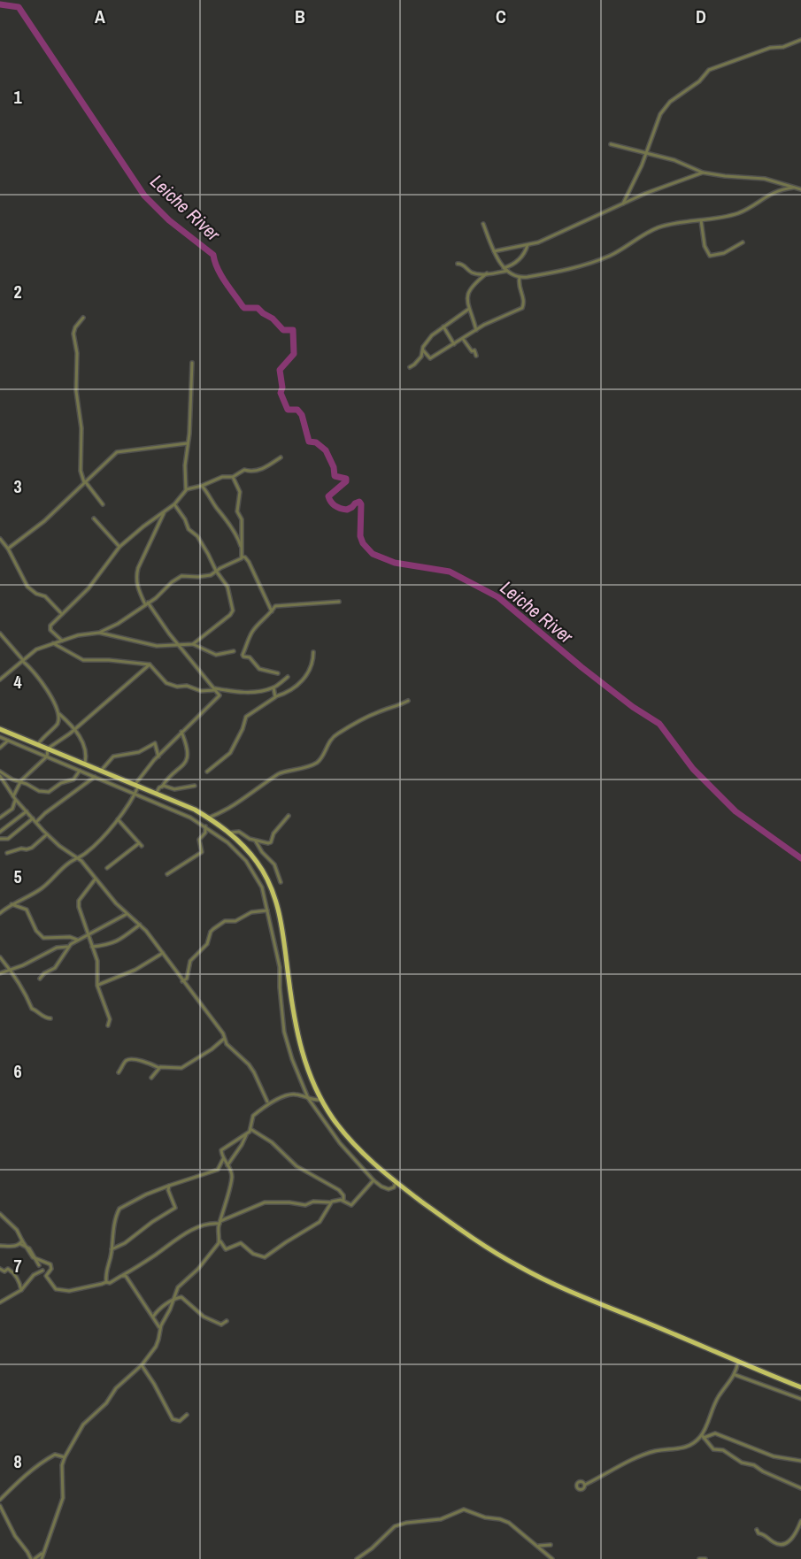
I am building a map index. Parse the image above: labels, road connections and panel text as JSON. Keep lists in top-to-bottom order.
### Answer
{
  "water": ["Leiche River"],
  "grid": {
    "columns": [
      "A",
      "B",
      "C",
      "D"
    ],
    "rows": [
      "1",
      "2",
      "3",
      "4",
      "5",
      "6",
      "7",
      "8"
    ]
  }
}
